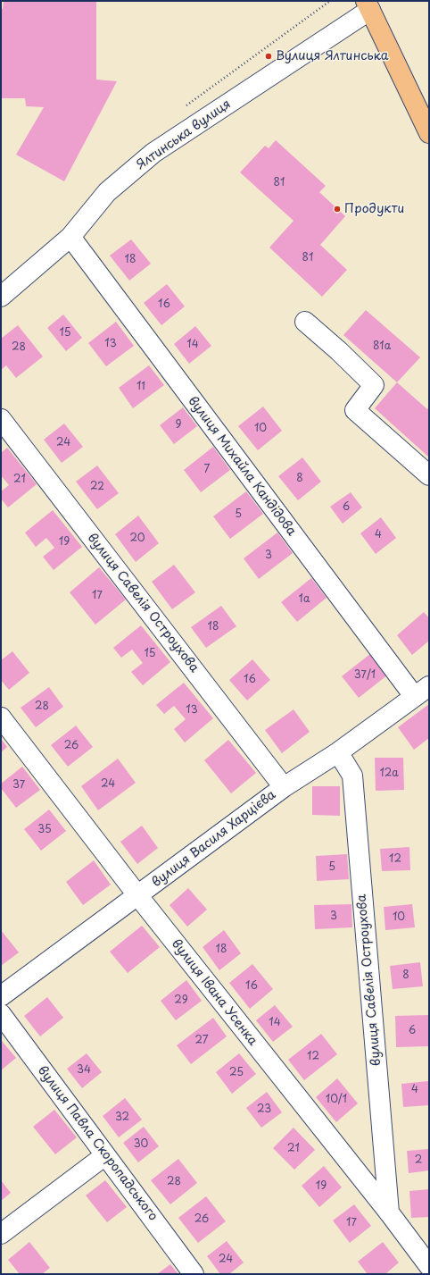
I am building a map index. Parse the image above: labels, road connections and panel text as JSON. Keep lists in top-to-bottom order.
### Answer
{
  "streets": {
    "street": [
      "Ялтинська вулиця",
      "вулиця Михайла Кандідова",
      "вулиця Савелія Остроухова",
      "вулиця Василя Харцієва",
      "вулиця Івана Усенка",
      "вулиця Павла Скоропадського"
    ]
  },
  "crossings": [
    ["Ялтинська вулиця", "вулиця Михайла Кандідова"],
    ["вулиця Михайла Кандідова", "вулиця Василя Харцієва"],
    ["вулиця Савелія Остроухова", "вулиця Василя Харцієва"],
    ["вулиця Савелія Остроухова", "вулиця Івана Усенка"],
    ["вулиця Василя Харцієва", "вулиця Івана Усенка"]
  ],
  "places": ["Вулиця Ялтинська", "Продукти"],
  "house_numbers": [
    "81",
    "81",
    "18",
    "16",
    "15",
    "13",
    "14",
    "81а",
    "28",
    "11",
    "9",
    "10",
    "24",
    "7",
    "8",
    "21",
    "22",
    "6",
    "5",
    "4",
    "20",
    "19",
    "3",
    "17",
    "1а",
    "18",
    "15",
    "37/1",
    "16",
    "28",
    "13",
    "26",
    "12а",
    "24",
    "37",
    "35",
    "12",
    "5",
    "3",
    "10",
    "18",
    "8",
    "16",
    "29",
    "14",
    "6",
    "27",
    "12",
    "34",
    "25",
    "4",
    "10/1",
    "23",
    "32",
    "30",
    "21",
    "2",
    "28",
    "19",
    "26",
    "17",
    "24"
  ]
}
